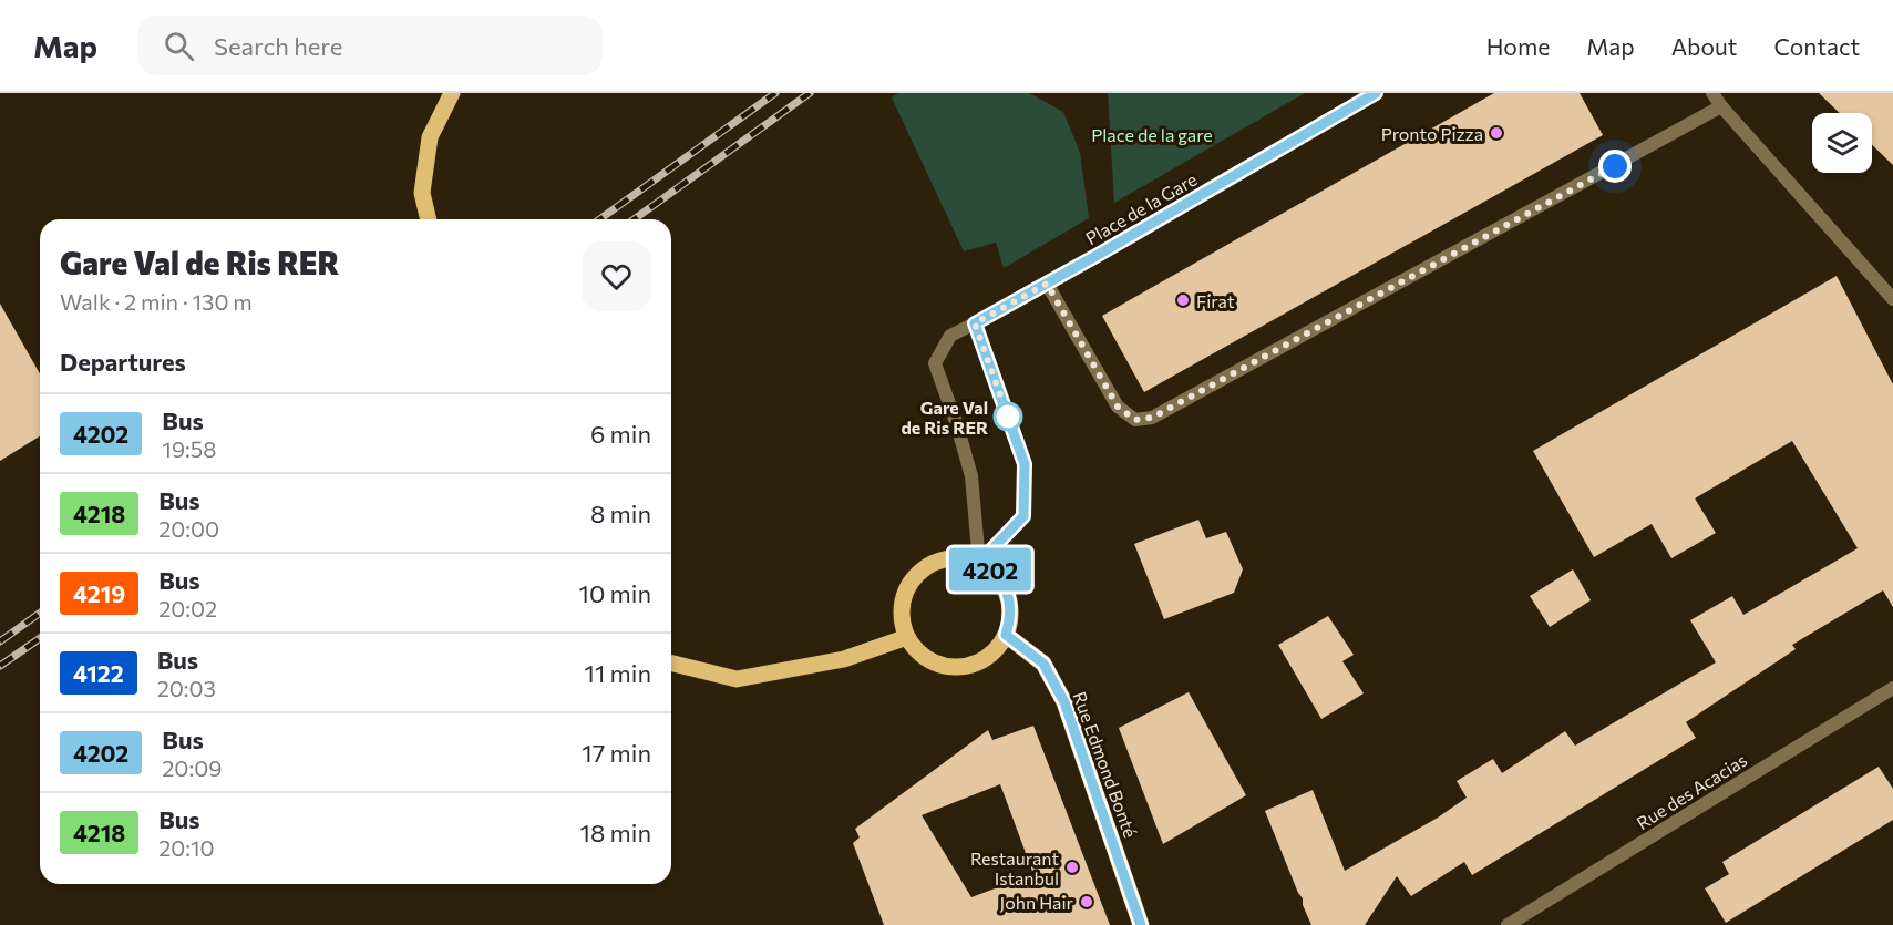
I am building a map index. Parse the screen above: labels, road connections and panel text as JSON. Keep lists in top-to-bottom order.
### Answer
{
  "streets": {
    "main road": ["Rue Edmond Bonté"],
    "street": ["Place de la Gare", "Rue des Acacias"]
  },
  "crossings": [
    ["Place de la Gare", "Rue Edmond Bonté"]
  ],
  "parks": ["Place de la gare"],
  "places": [
    "Pronto Pizza",
    "Firat",
    "Gare Val de Ris RER",
    "Restaurant Istanbul",
    "John Hair"
  ],
  "lines": ["bus line 4202"],
  "page": {
    "header": "Map",
    "search": "Search here",
    "nav": [
      "Home",
      "Map",
      "About",
      "Contact"
    ],
    "on_map": "4202",
    "heading": [
      ["Gare Val de Ris RER", "Walk · 2 min · 130 m"],
      "Departures"
    ],
    "list": [
      {
        "mark": "4202",
        "name": "Bus",
        "note": "19:58",
        "value": "6 min"
      },
      {
        "mark": "4218",
        "name": "Bus",
        "note": "20:00",
        "value": "8 min"
      },
      {
        "mark": "4219",
        "name": "Bus",
        "note": "20:02",
        "value": "10 min"
      },
      {
        "mark": "4122",
        "name": "Bus",
        "note": "20:03",
        "value": "11 min"
      },
      {
        "mark": "4202",
        "name": "Bus",
        "note": "20:09",
        "value": "17 min"
      },
      {
        "mark": "4218",
        "name": "Bus",
        "note": "20:10",
        "value": "18 min"
      }
    ]
  }
}
